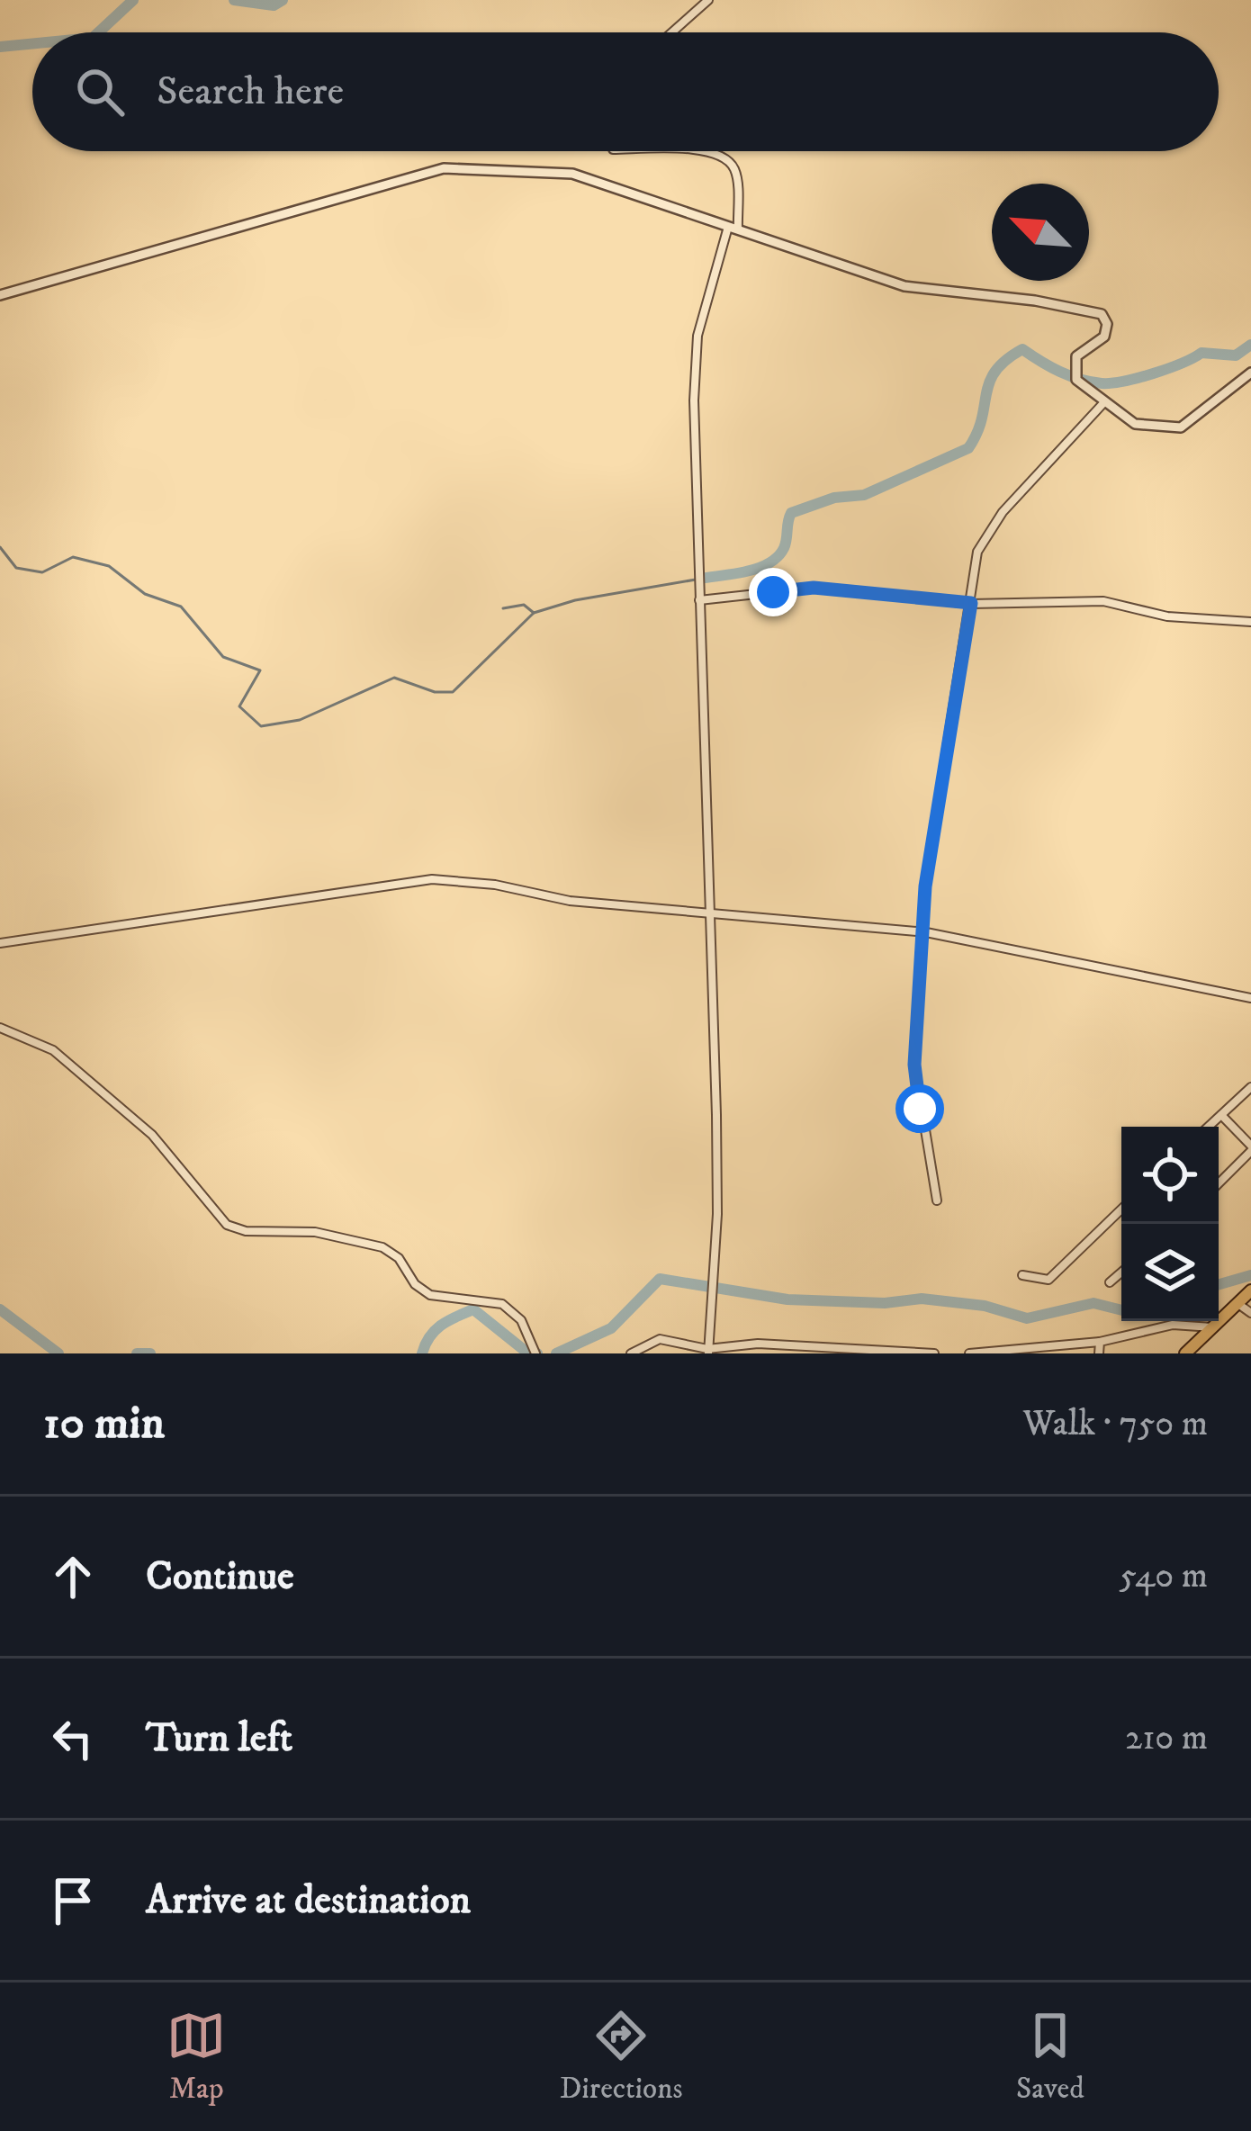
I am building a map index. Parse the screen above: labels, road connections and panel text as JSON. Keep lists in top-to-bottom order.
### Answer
{
  "north": "top left",
  "page": {
    "search": "Search here",
    "heading": ["10 min", "Walk · 750 m"],
    "list": [
      ["Continue", "540 m"],
      ["Turn left", "210 m"],
      "Arrive at destination"
    ],
    "nav": ["Map", "Directions", "Saved"]
  }
}
